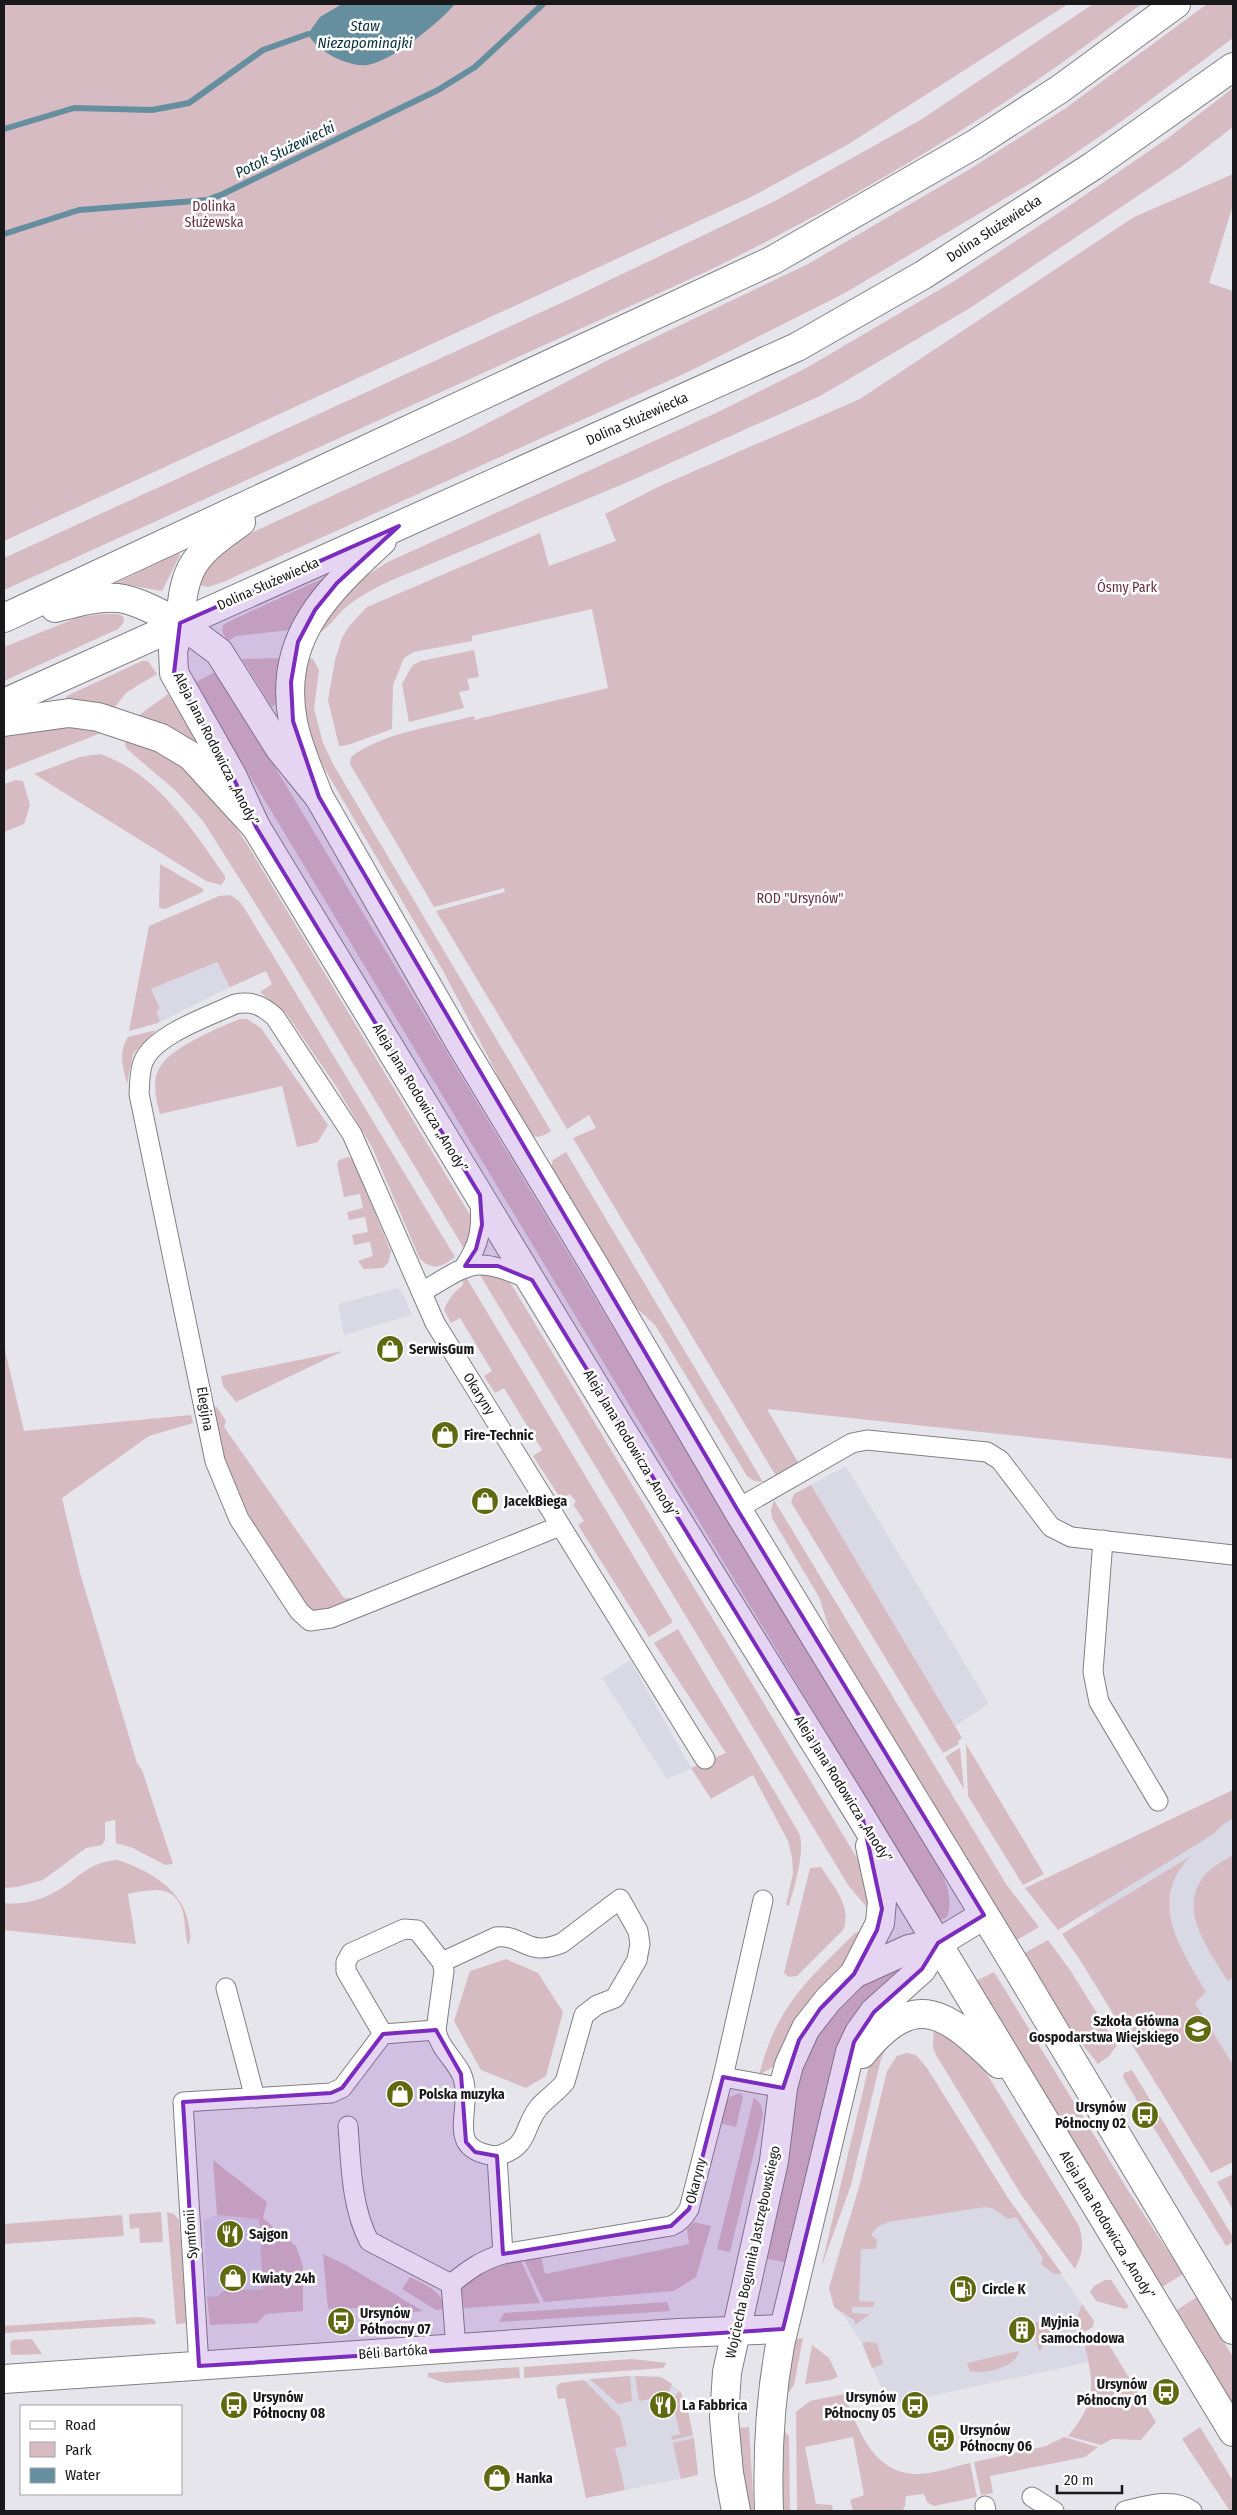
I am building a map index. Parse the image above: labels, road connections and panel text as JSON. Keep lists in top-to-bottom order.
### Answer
{
  "streets": {
    "main road": [
      "Dolina Służewiecka",
      "Aleja Jana Rodowicza „Anody”",
      "Wojciecha Bogumiła Jastrzębowskiego",
      "Béli Bartóka"
    ],
    "street": ["Okaryny", "Elegijna", "Symfonii"]
  },
  "crossings": [
    ["Dolina Służewiecka", "Aleja Jana Rodowicza „Anody”"],
    ["Aleja Jana Rodowicza „Anody”", "Wojciecha Bogumiła Jastrzębowskiego"],
    ["Okaryny", "Elegijna"],
    ["Symfonii", "Béli Bartóka"],
    ["Wojciecha Bogumiła Jastrzębowskiego", "Béli Bartóka"]
  ],
  "water": ["Staw Niezapominajki", "Potok Służewiecki"],
  "parks": ["Dolinka Służewska", "Ósmy Park", "ROD \"Ursynów\""],
  "places": {
    "shop": [
      "SerwisGum",
      "Fire-Technic",
      "JacekBiega",
      "Polska muzyka",
      "Kwiaty 24h",
      "Hanka"
    ],
    "school or university": ["Szkoła Główna Gospodarstwa Wiejskiego"],
    "bus stop": [
      "Ursynów Północny 02",
      "Ursynów Północny 07",
      "Ursynów Północny 01",
      "Ursynów Północny 08",
      "Ursynów Północny 05",
      "Ursynów Północny 06"
    ],
    "restaurant": ["Sajgon", "La Fabbrica"],
    "fuel station": ["Circle K"],
    "building": ["Myjnia samochodowa"]
  },
  "legend": ["Road", "Park", "Water"],
  "scale_bar": "20 m"
}
